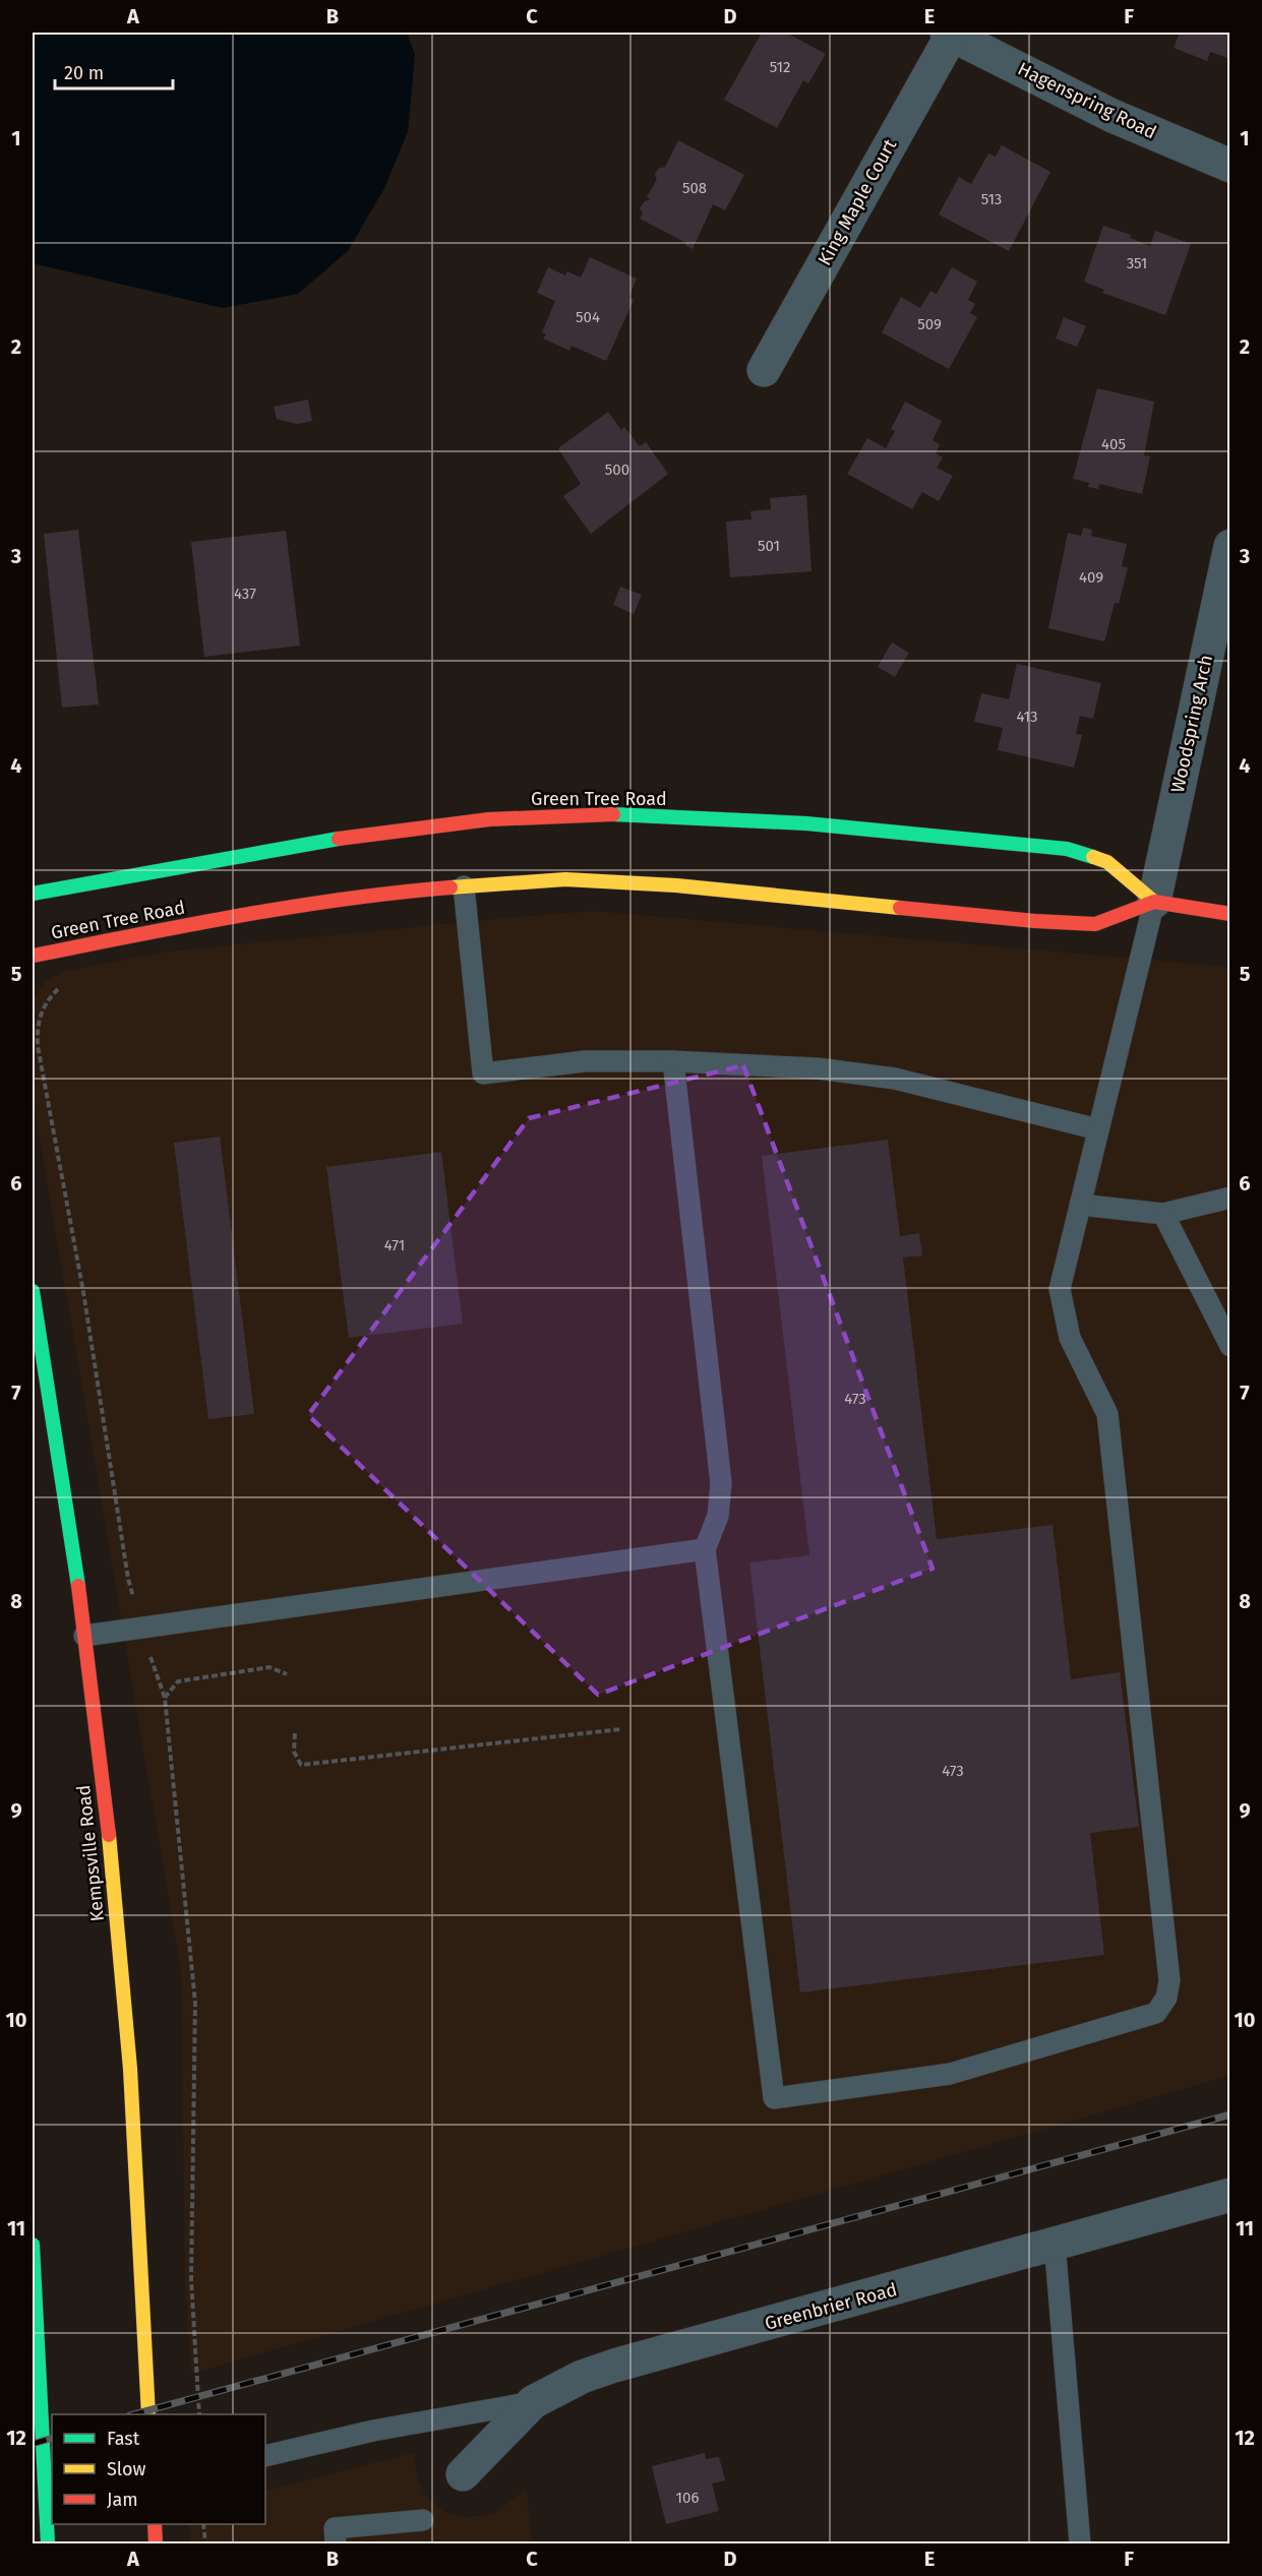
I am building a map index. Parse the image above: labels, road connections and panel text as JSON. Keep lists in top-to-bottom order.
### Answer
{
  "streets": {
    "street": [
      "Hagenspring Road",
      "King Maple Court",
      "Woodspring Arch",
      "Green Tree Road",
      "Kempsville Road",
      "Greenbrier Road"
    ]
  },
  "crossings": [
    ["Hagenspring Road", "King Maple Court"],
    ["Woodspring Arch", "Green Tree Road"]
  ],
  "house_numbers": [
    "512",
    "508",
    "513",
    "351",
    "504",
    "509",
    "405",
    "500",
    "501",
    "409",
    "437",
    "413",
    "471",
    "473",
    "473",
    "106"
  ],
  "legend": ["Fast", "Slow", "Jam"],
  "scale_bar": "20 m",
  "grid": {
    "columns": [
      "A",
      "B",
      "C",
      "D",
      "E",
      "F"
    ],
    "rows": [
      "1",
      "2",
      "3",
      "4",
      "5",
      "6",
      "7",
      "8",
      "9",
      "10",
      "11",
      "12"
    ]
  }
}
